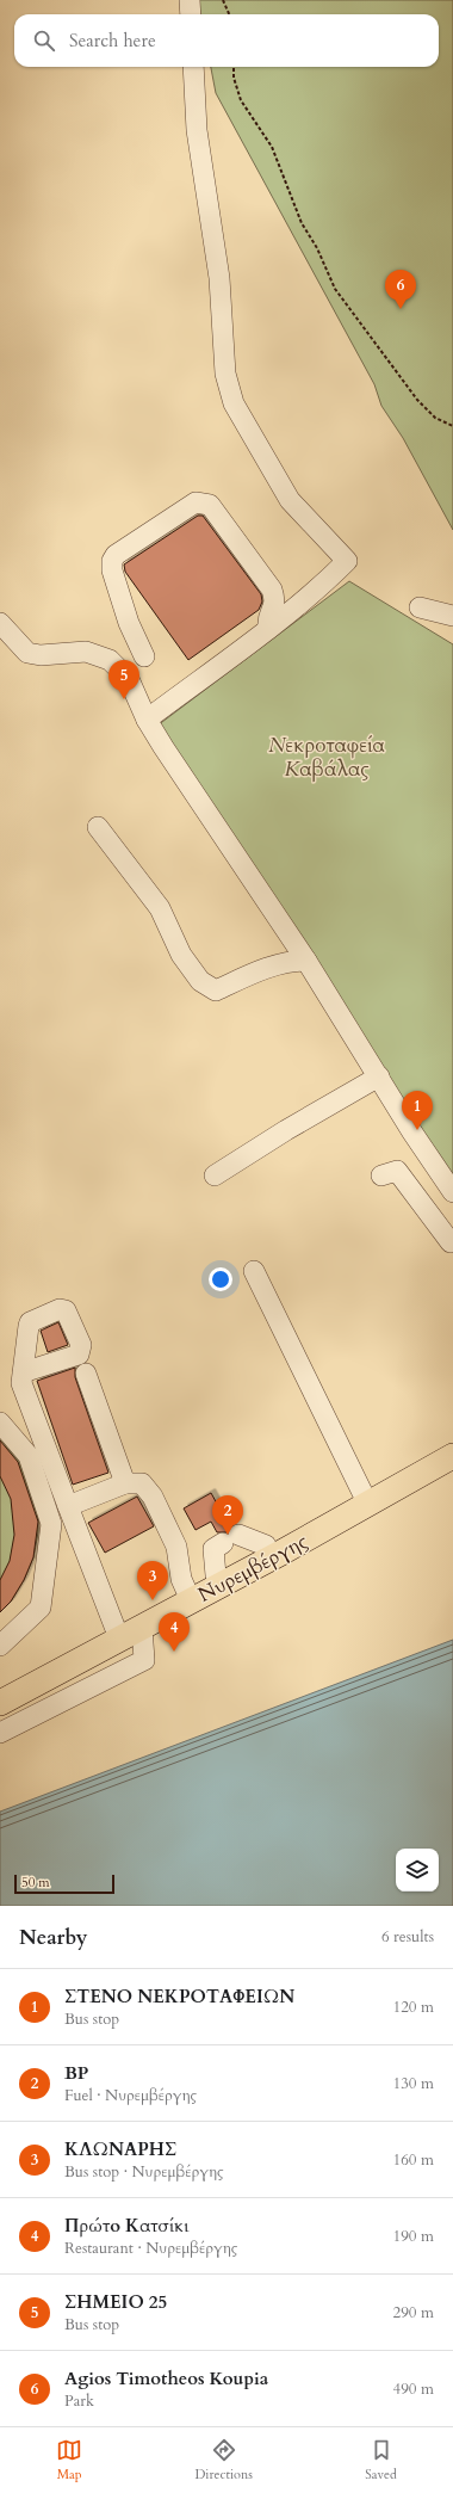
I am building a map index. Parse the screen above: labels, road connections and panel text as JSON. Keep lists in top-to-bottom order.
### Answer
{
  "streets": {
    "main road": ["Νυρεμβέργης"]
  },
  "parks": ["Νεκροταφεία Καβάλας"],
  "scale_bar": "50 m",
  "page": {
    "search": "Search here",
    "pins": [
      "6",
      "5",
      "1",
      "2",
      "3",
      "4"
    ],
    "scale": "50 m",
    "heading": ["Nearby", "6 results"],
    "list": [
      {
        "mark": "1",
        "name": "ΣΤΕΝΟ ΝΕΚΡΟΤΑΦΕΙΩΝ",
        "note": "Bus stop",
        "value": "120 m"
      },
      {
        "mark": "2",
        "name": "BP",
        "note": "Fuel · Νυρεμβέργης",
        "value": "130 m"
      },
      {
        "mark": "3",
        "name": "ΚΛΩΝΑΡΗΣ",
        "note": "Bus stop · Νυρεμβέργης",
        "value": "160 m"
      },
      {
        "mark": "4",
        "name": "Πρώτο Κατσίκι",
        "note": "Restaurant · Νυρεμβέργης",
        "value": "190 m"
      },
      {
        "mark": "5",
        "name": "ΣΗΜΕΙΟ 25",
        "note": "Bus stop",
        "value": "290 m"
      },
      {
        "mark": "6",
        "name": "Agios Timotheos Koupia",
        "note": "Park",
        "value": "490 m"
      }
    ],
    "nav": ["Map", "Directions", "Saved"]
  }
}
